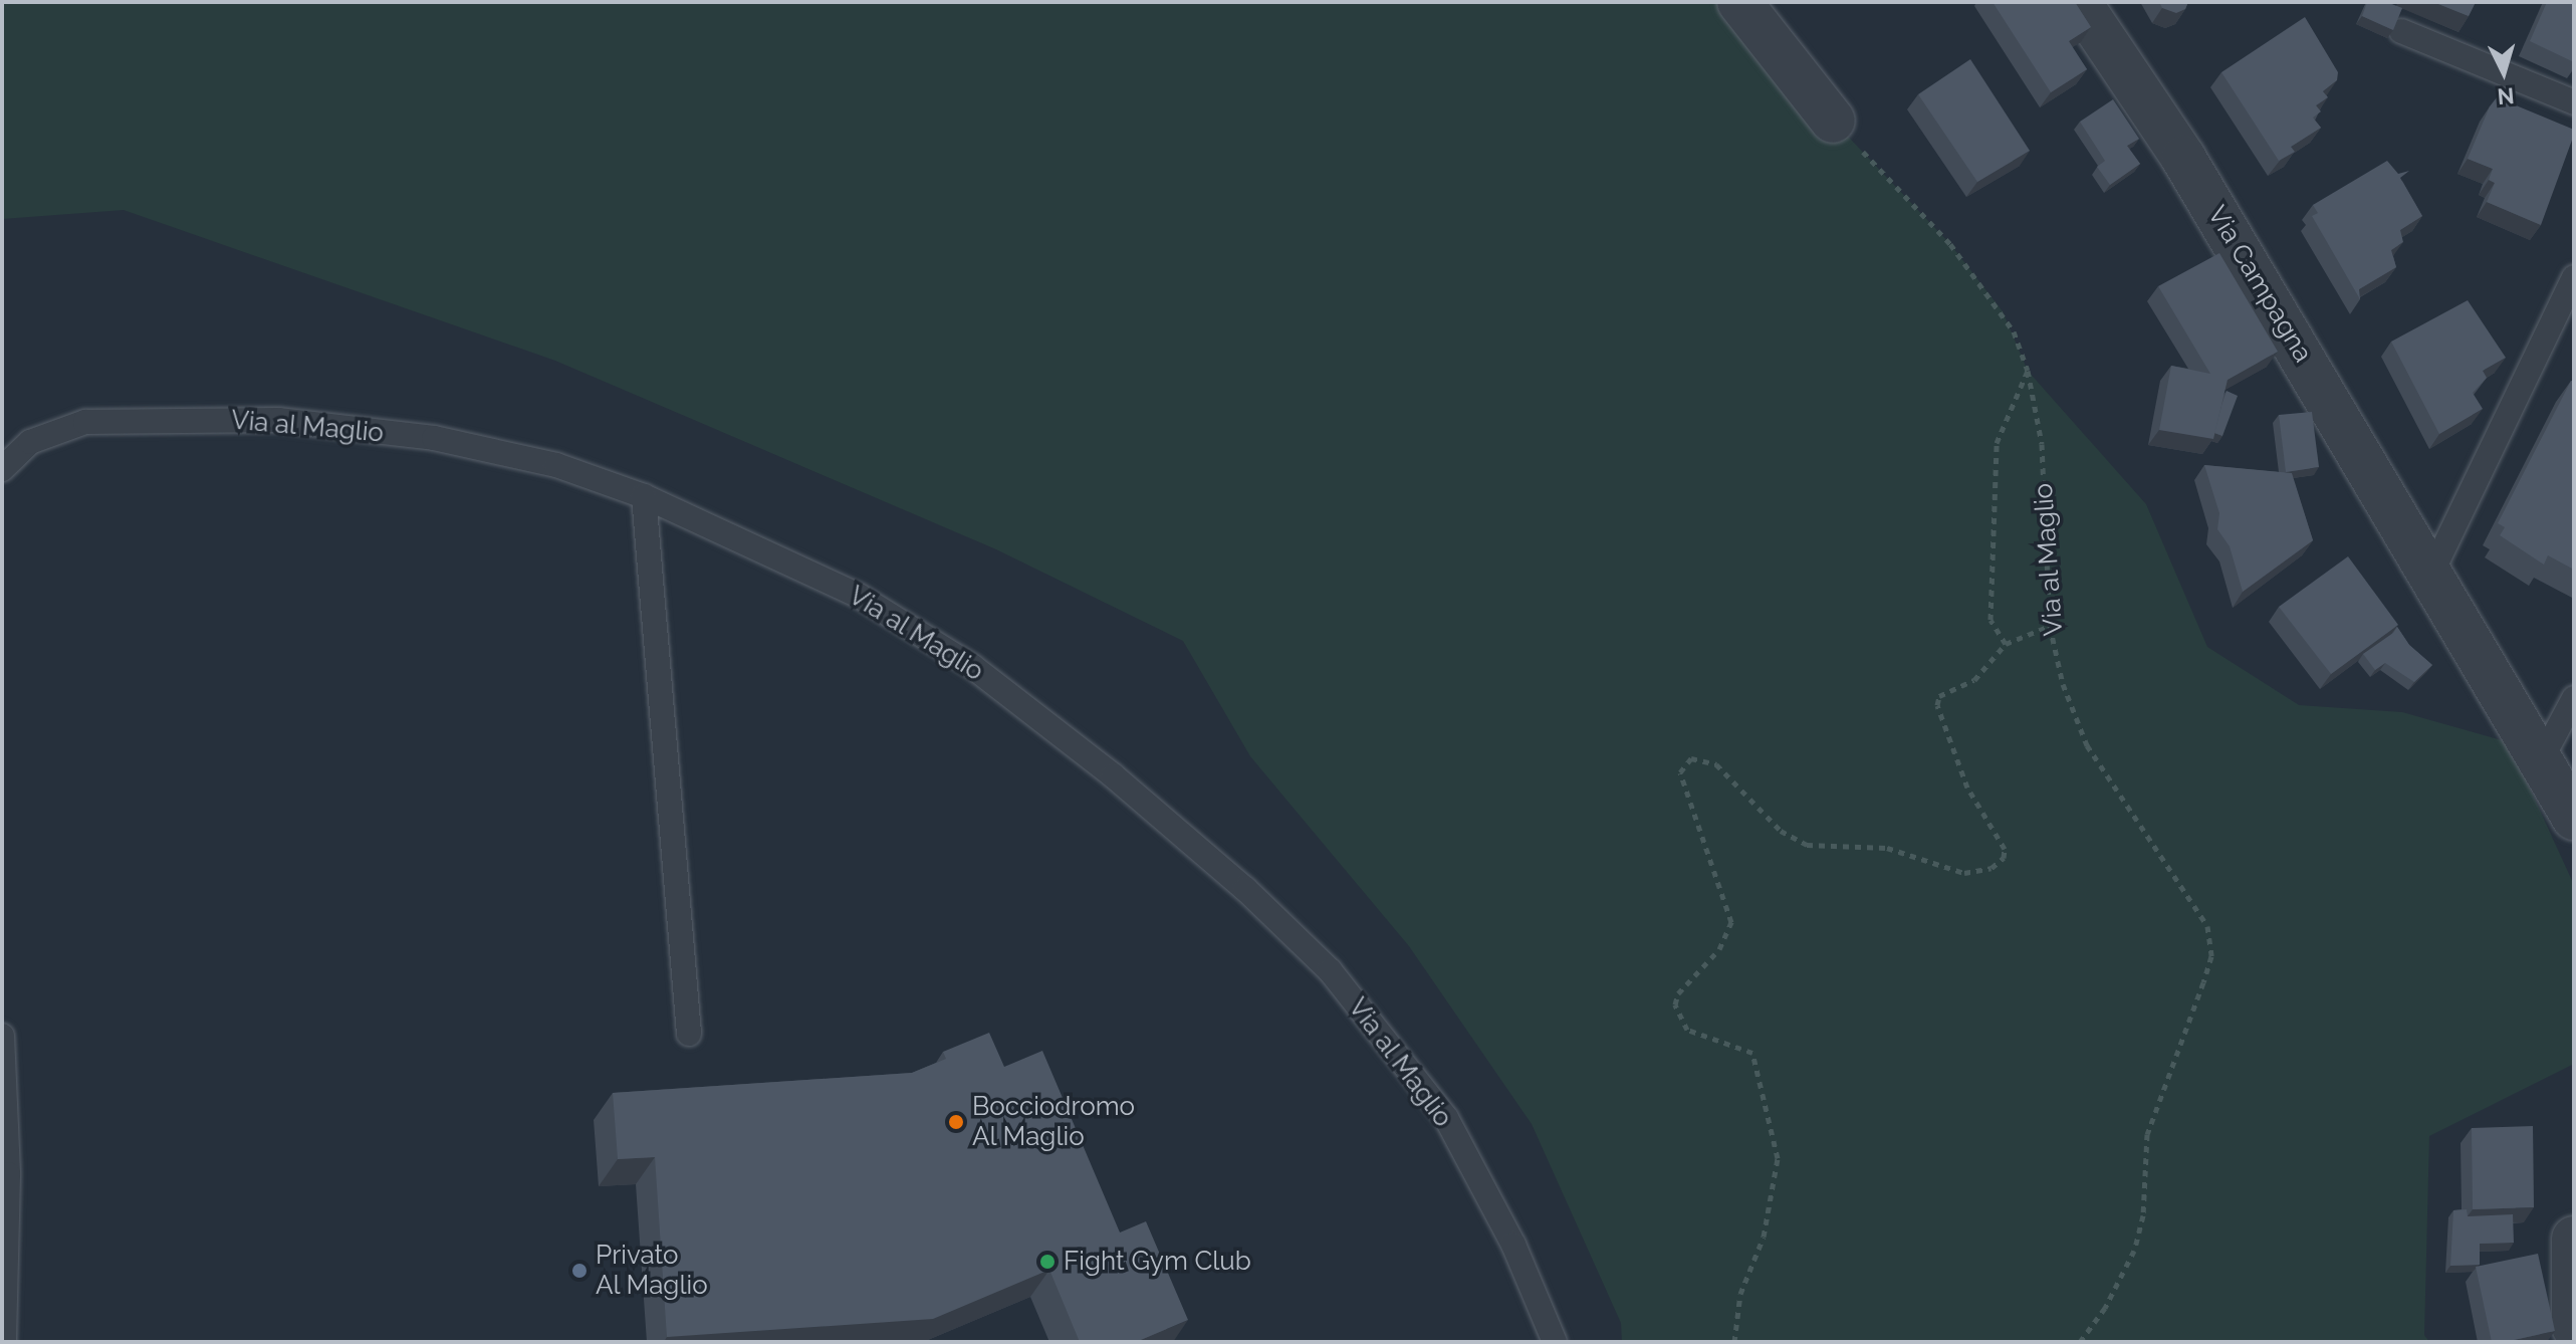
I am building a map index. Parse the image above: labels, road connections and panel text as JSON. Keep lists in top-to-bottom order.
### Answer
{
  "streets": {
    "street": ["Via Campagna"],
    "lane": ["Via al Maglio"]
  },
  "places": ["Bocciodromo Al Maglio", "Fight Gym Club", "Privato Al Maglio"],
  "north": "bottom"
}
